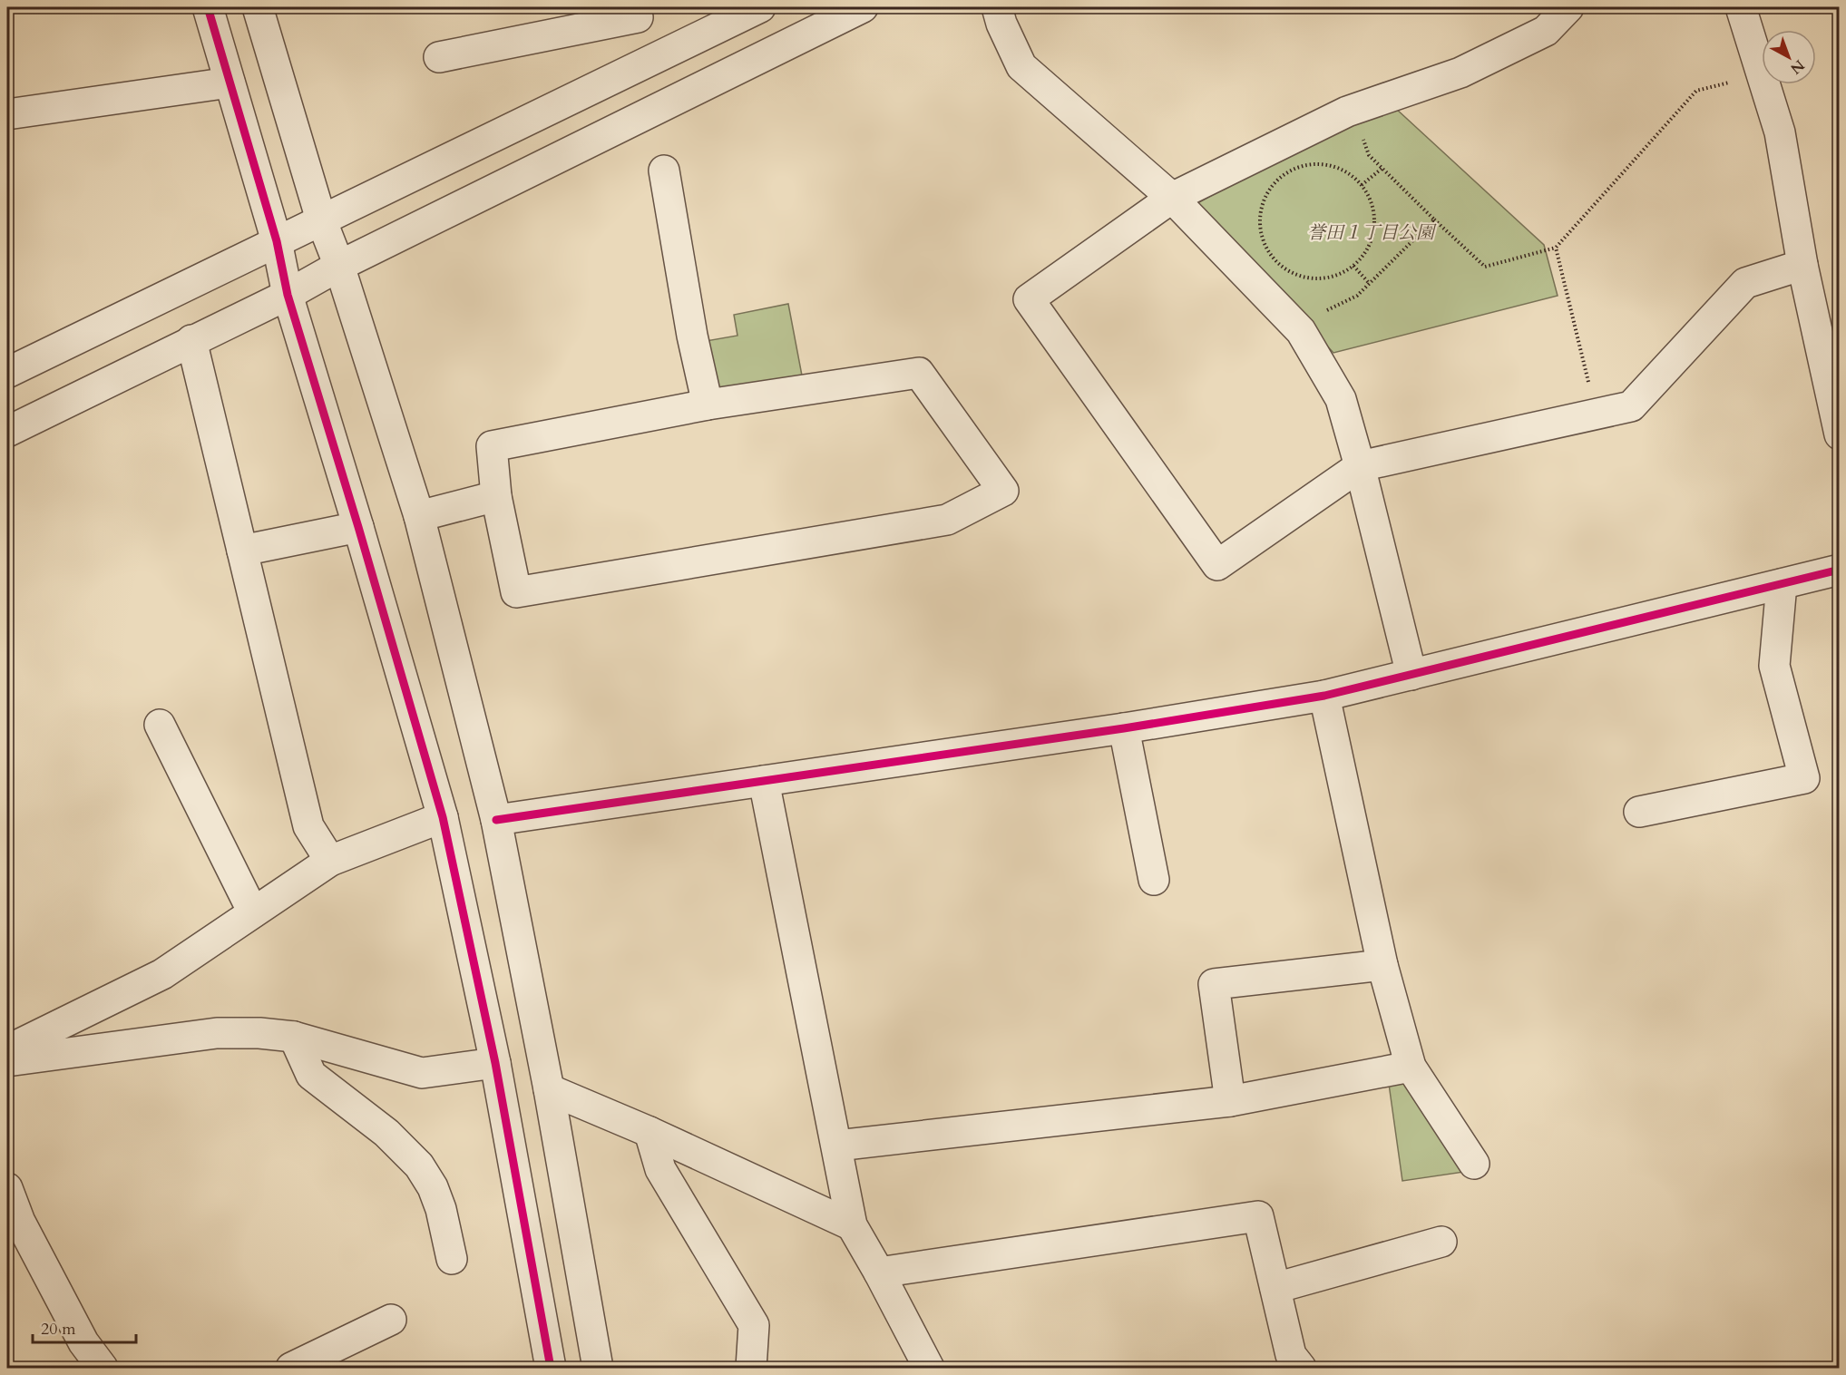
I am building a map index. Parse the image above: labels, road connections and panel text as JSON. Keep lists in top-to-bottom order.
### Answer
{
  "parks": ["誉田１丁目公園"],
  "scale_bar": "20 m",
  "north": "bottom right"
}
